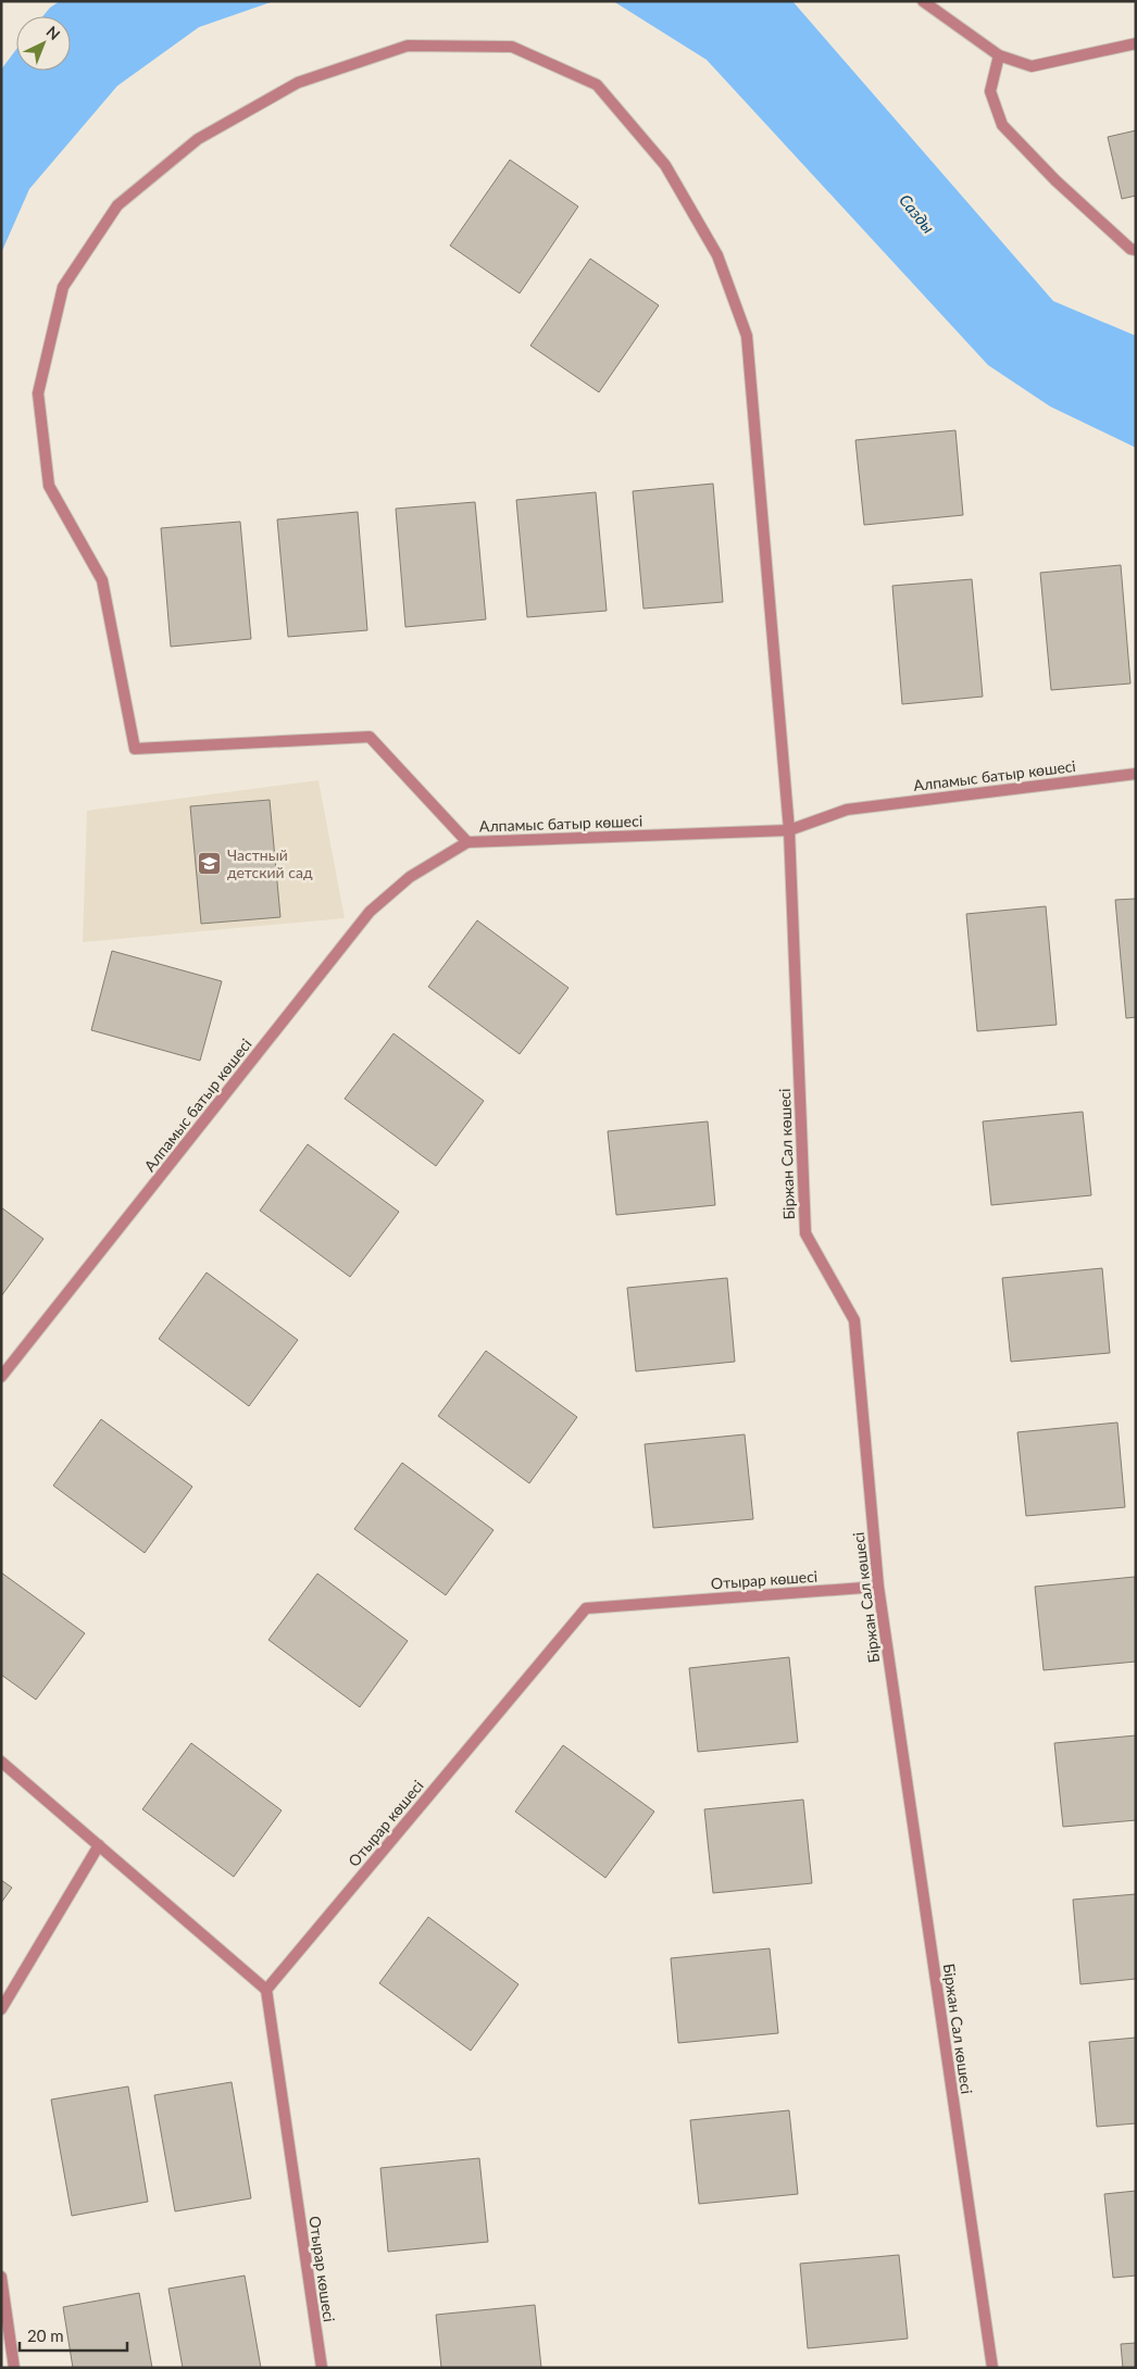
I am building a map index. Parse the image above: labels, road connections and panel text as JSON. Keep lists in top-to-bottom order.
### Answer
{
  "streets": {
    "street": ["Алпамыс батыр көшесі", "Біржан Сал көшесі", "Отырар көшесі"]
  },
  "crossings": [
    ["Алпамыс батыр көшесі", "Біржан Сал көшесі"],
    ["Біржан Сал көшесі", "Отырар көшесі"]
  ],
  "water": ["Сазды"],
  "places": {
    "school or university": ["Частный детский сад"]
  },
  "scale_bar": "20 m",
  "north": "top right"
}
